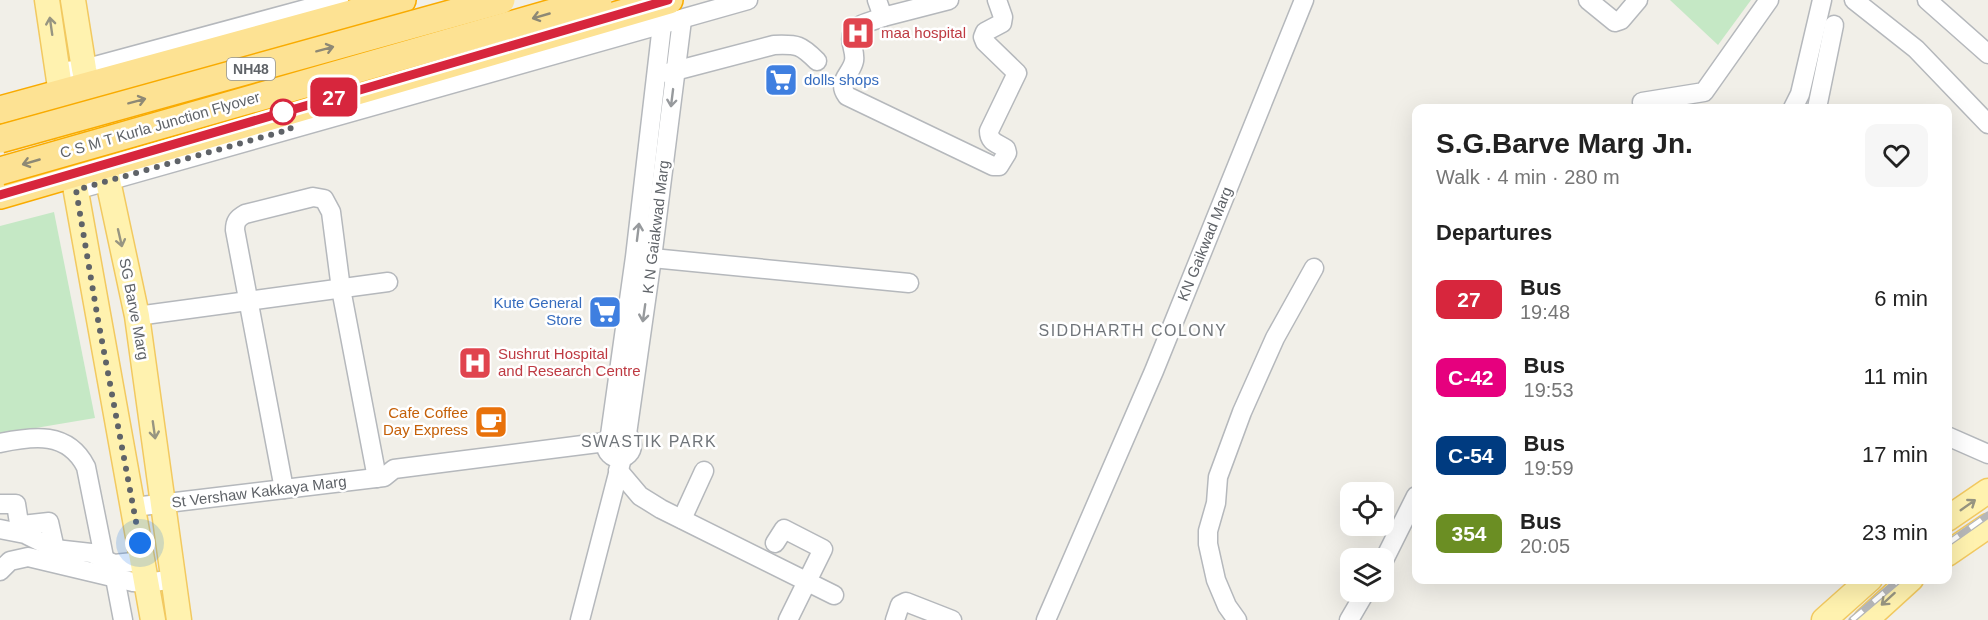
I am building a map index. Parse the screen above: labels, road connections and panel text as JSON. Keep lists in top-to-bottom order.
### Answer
{
  "streets": {
    "highway": ["NH48", "C S M T Kurla Junction Flyover"],
    "main road": ["SG Barve Marg"],
    "street": ["K N Gaiakwad Marg", "KN Gaikwad Marg", "St Vershaw Kakkaya Marg"]
  },
  "crossings": [
    ["K N Gaiakwad Marg", "St Vershaw Kakkaya Marg"],
    ["SG Barve Marg", "St Vershaw Kakkaya Marg"]
  ],
  "districts": ["SIDDHARTH COLONY", "SWASTIK PARK"],
  "places": {
    "hospital": ["maa hospital", "Sushrut Hospital and Research Centre"],
    "supermarket": ["dolls shops", "Kute General Store"],
    "cafe": ["Cafe Coffee Day Express"]
  },
  "lines": ["bus line 27"],
  "page": {
    "on_map": "27",
    "heading": [
      ["S.G.Barve Marg Jn.", "Walk · 4 min · 280 m"],
      "Departures"
    ],
    "list": [
      {
        "mark": "27",
        "name": "Bus",
        "note": "19:48",
        "value": "6 min"
      },
      {
        "mark": "C-42",
        "name": "Bus",
        "note": "19:53",
        "value": "11 min"
      },
      {
        "mark": "C-54",
        "name": "Bus",
        "note": "19:59",
        "value": "17 min"
      },
      {
        "mark": "354",
        "name": "Bus",
        "note": "20:05",
        "value": "23 min"
      }
    ]
  }
}
